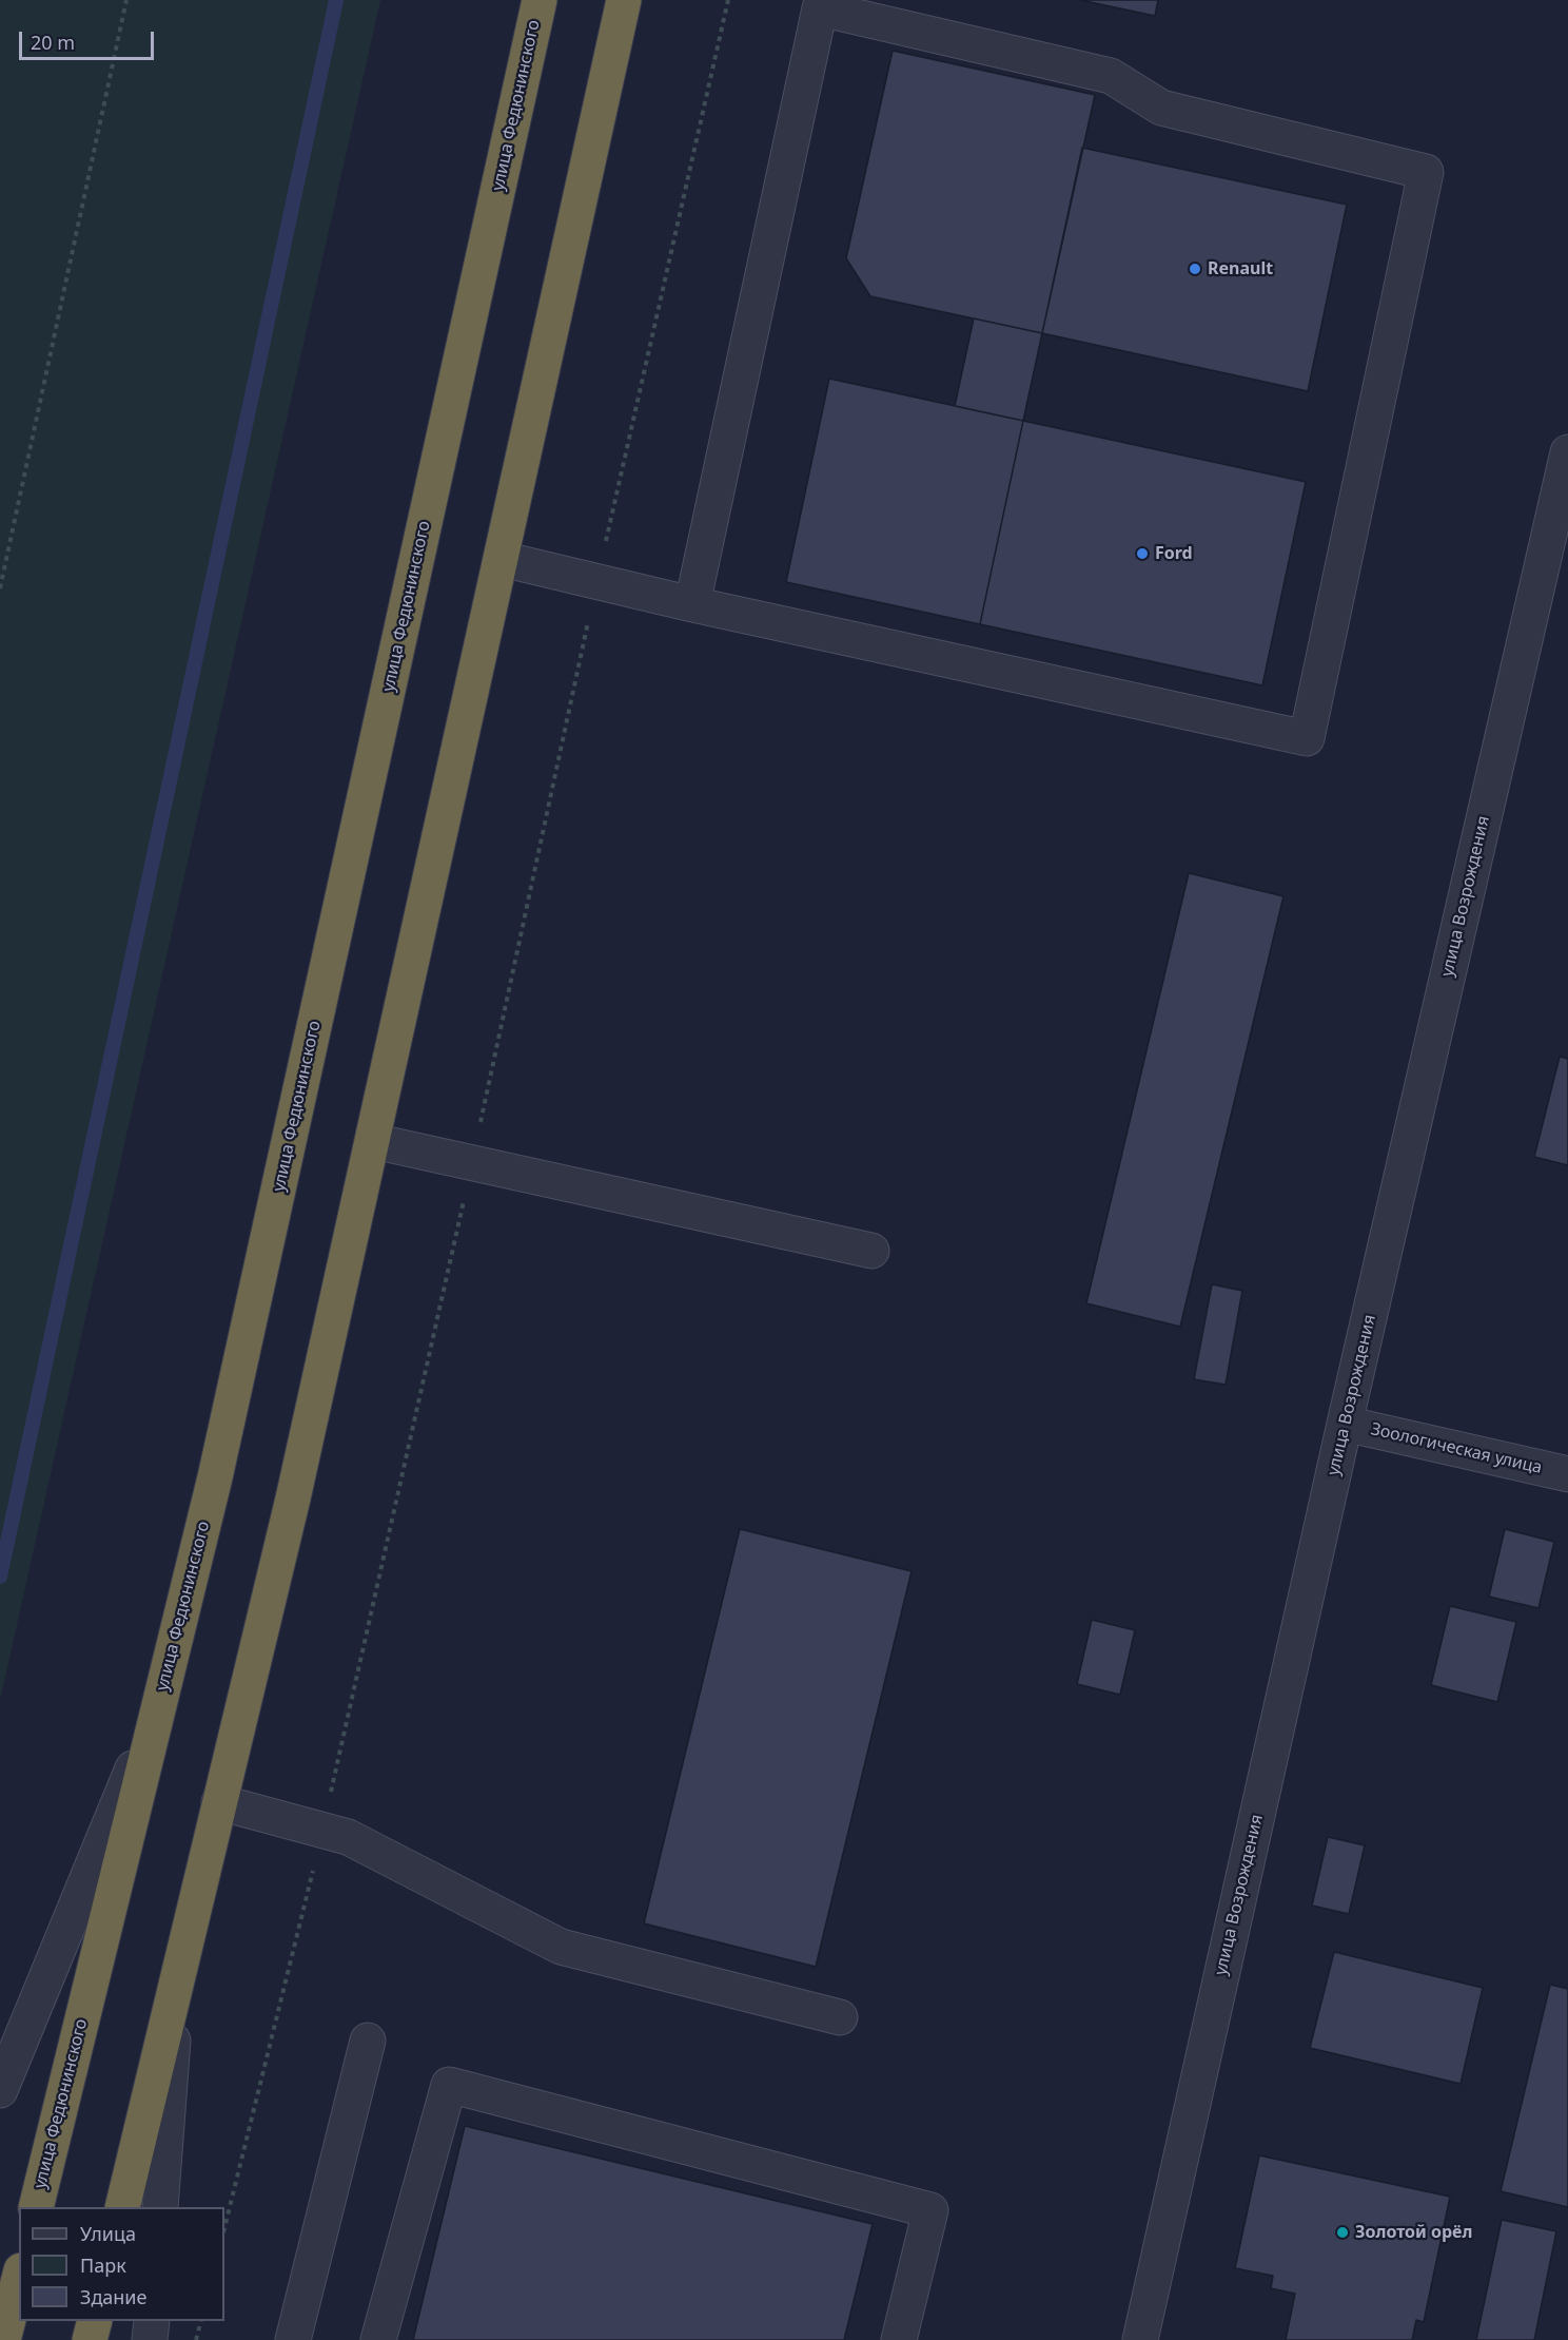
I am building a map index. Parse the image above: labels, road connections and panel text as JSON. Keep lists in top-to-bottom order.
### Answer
{
  "streets": {
    "highway": ["улица Федюнинского"],
    "street": ["улица Возрождения", "Зоологическая улица"]
  },
  "crossings": [
    ["улица Возрождения", "Зоологическая улица"]
  ],
  "places": ["Renault", "Ford", "Золотой орёл"],
  "legend": ["Улица", "Парк", "Здание"],
  "scale_bar": "20 m"
}
